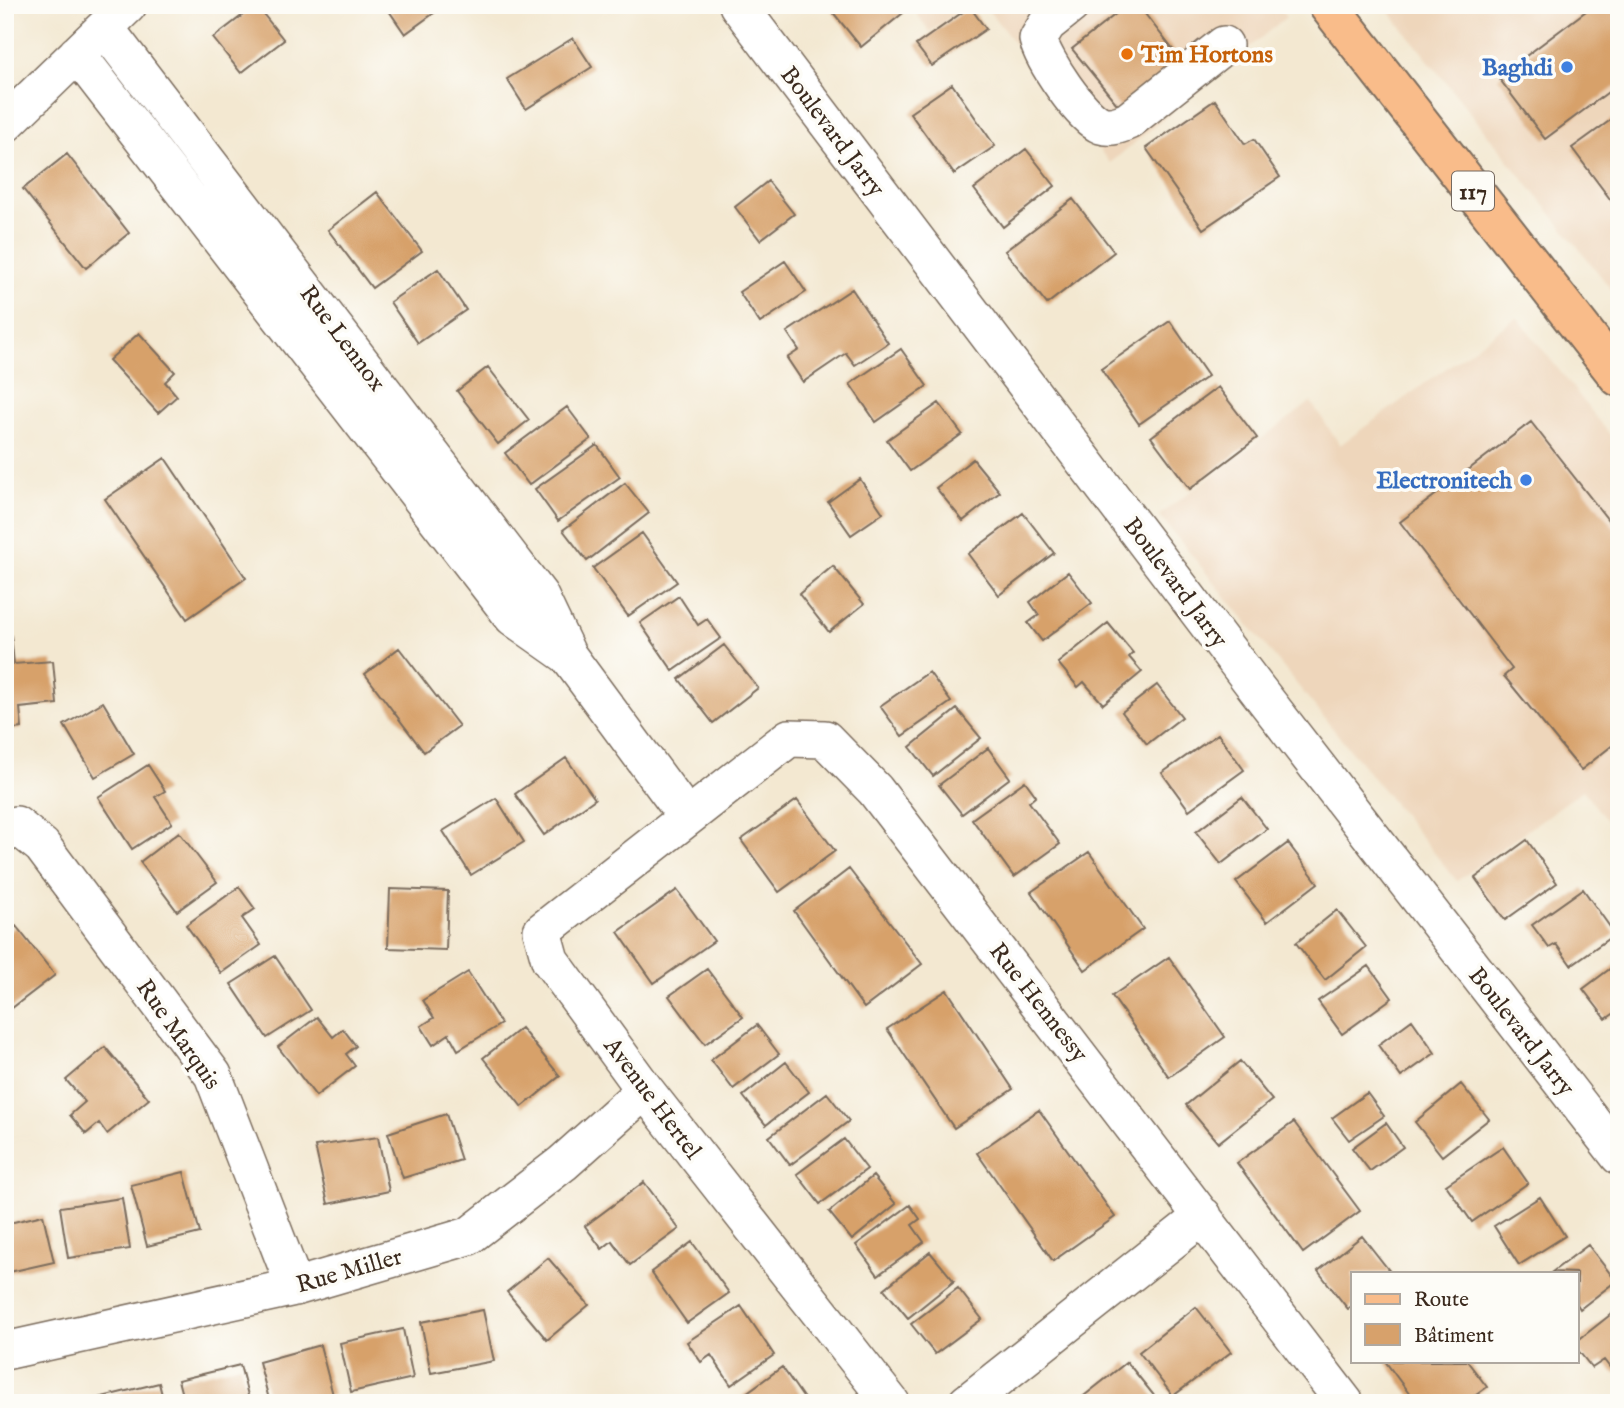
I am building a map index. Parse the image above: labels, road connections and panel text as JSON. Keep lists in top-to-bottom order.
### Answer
{
  "streets": {
    "main road": ["117"],
    "street": [
      "Boulevard Jarry",
      "Rue Lennox",
      "Rue Hennessy",
      "Rue Marquis",
      "Avenue Hertel",
      "Rue Miller"
    ]
  },
  "crossings": [
    ["Rue Lennox", "Rue Hennessy"],
    ["Rue Lennox", "Avenue Hertel"],
    ["Rue Hennessy", "Avenue Hertel"],
    ["Rue Marquis", "Rue Miller"],
    ["Avenue Hertel", "Rue Miller"]
  ],
  "places": ["Tim Hortons", "Baghdi", "Electronitech"],
  "legend": ["Route", "Bâtiment"]
}
